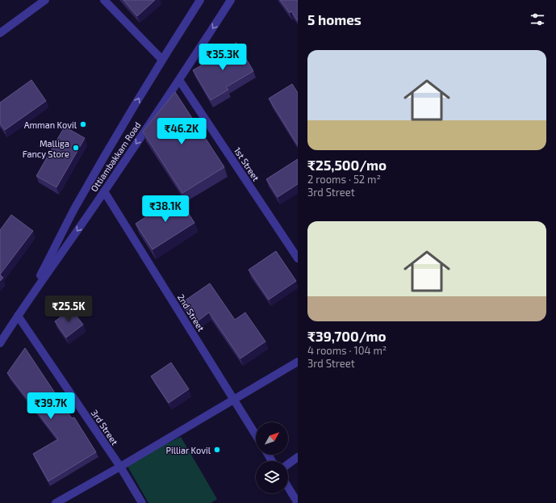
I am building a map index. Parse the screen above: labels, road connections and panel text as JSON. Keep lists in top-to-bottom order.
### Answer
{
  "streets": {
    "street": [
      "Ottiambakkam Road",
      "1st Street",
      "2nd Street",
      "3rd Street"
    ]
  },
  "crossings": [
    ["Ottiambakkam Road", "1st Street"],
    ["Ottiambakkam Road", "2nd Street"],
    ["Ottiambakkam Road", "3rd Street"]
  ],
  "places": ["Amman Kovil", "Malliga Fancy Store", "Pilliar Kovil"],
  "north": "top right",
  "page": {
    "heading": "5 homes",
    "list": [
      {
        "name": "₹25,500/mo",
        "note": "2 rooms · 52 m² · 3rd Street"
      },
      {
        "name": "₹39,700/mo",
        "note": "4 rooms · 104 m² · 3rd Street"
      }
    ],
    "price": [
      "₹35.3K",
      "₹46.2K",
      "₹38.1K",
      "₹25.5K",
      "₹39.7K"
    ]
  }
}
